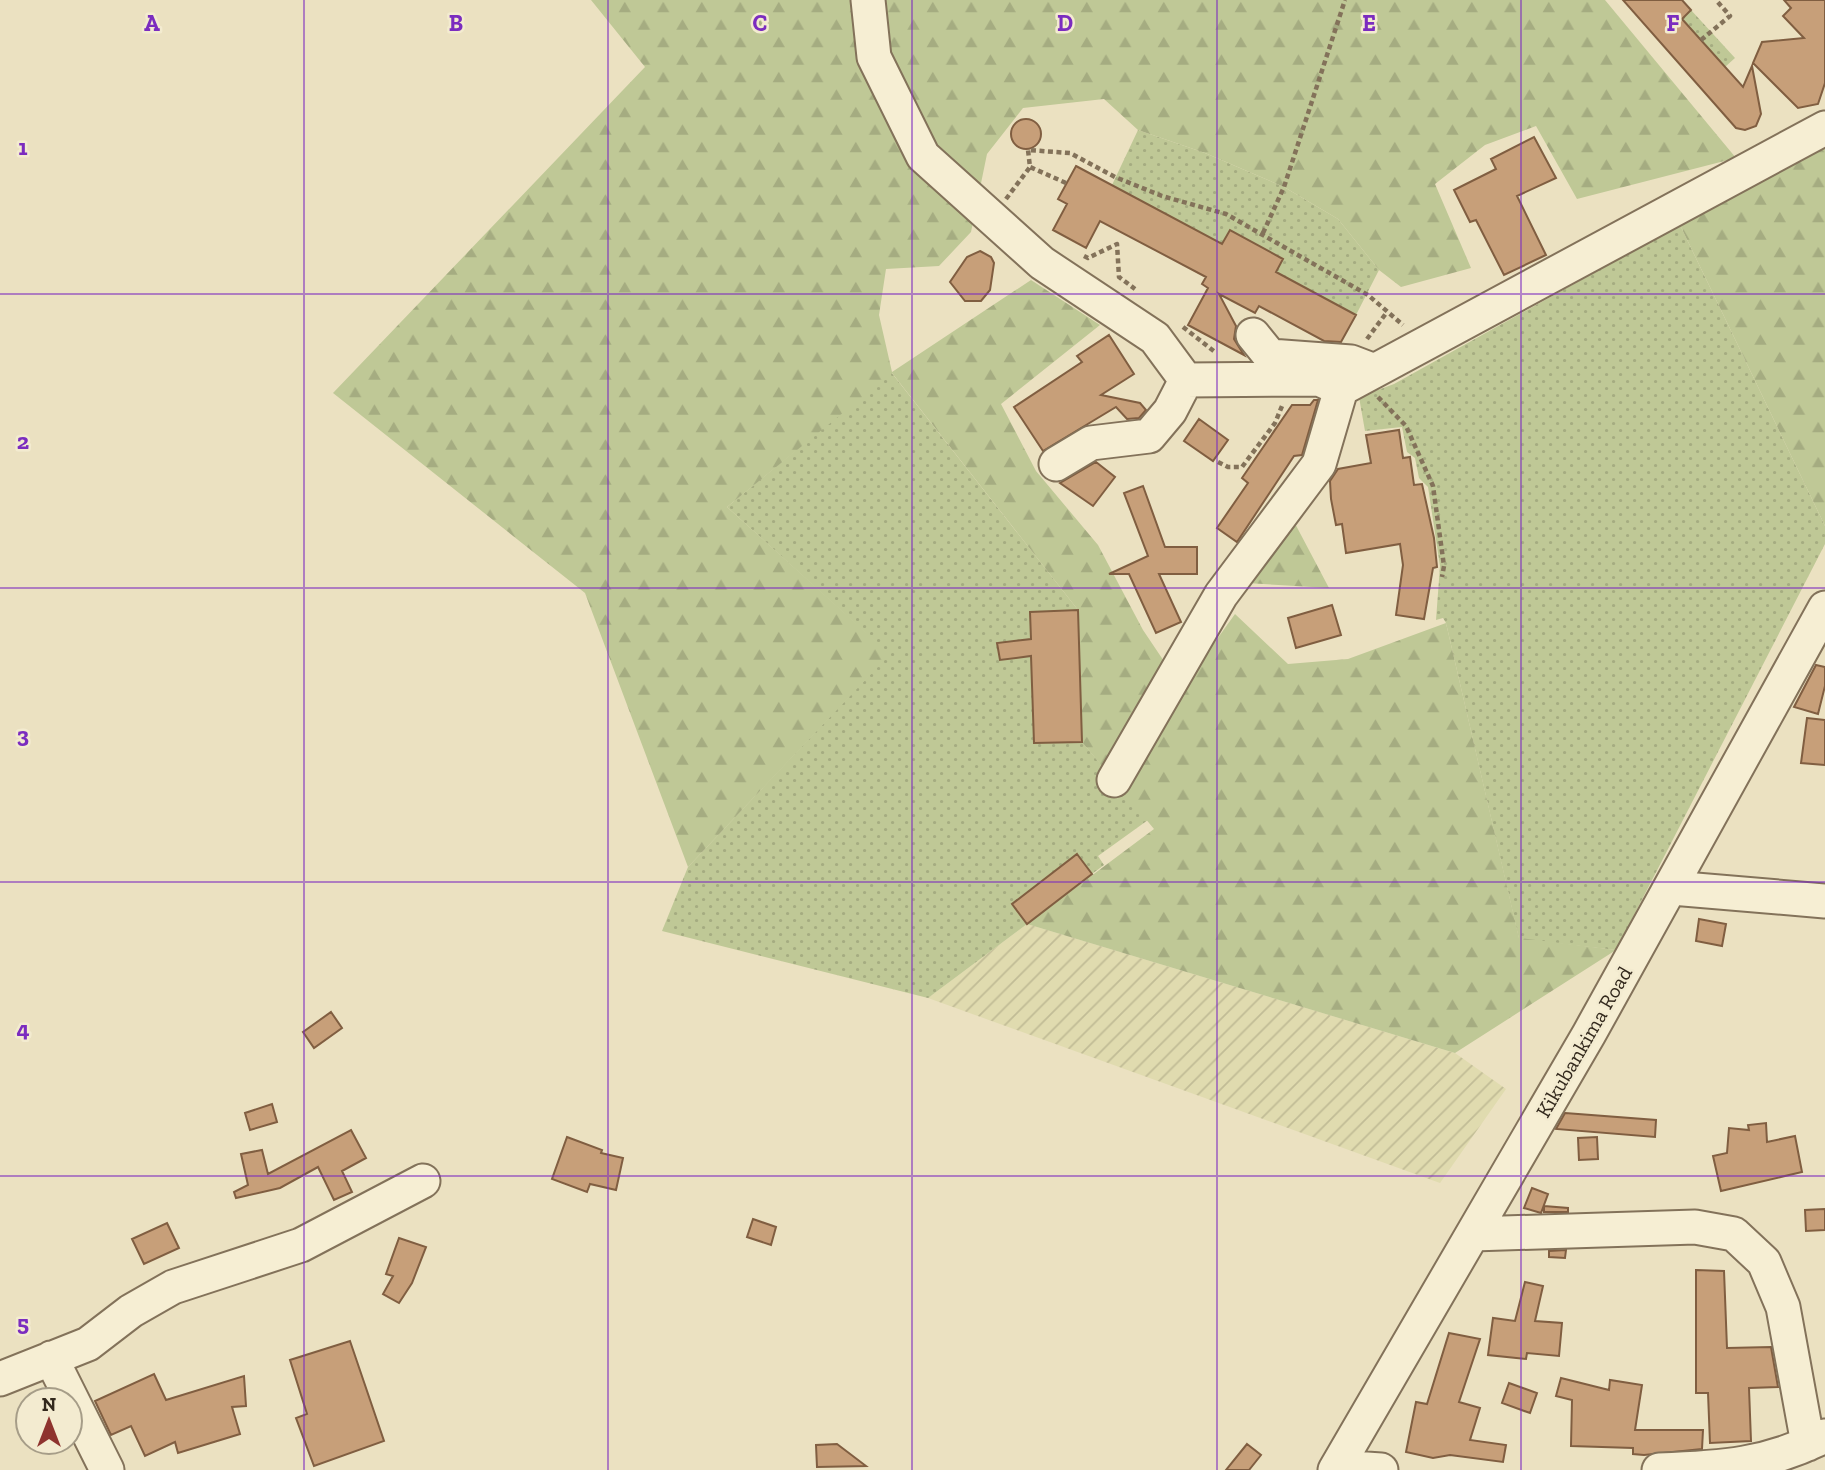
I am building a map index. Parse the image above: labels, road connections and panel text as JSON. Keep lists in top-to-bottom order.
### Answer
{
  "streets": {
    "street": ["Kikubankima Road"]
  },
  "north": "top",
  "grid": {
    "columns": [
      "A",
      "B",
      "C",
      "D",
      "E",
      "F"
    ],
    "rows": [
      "1",
      "2",
      "3",
      "4",
      "5"
    ]
  }
}
